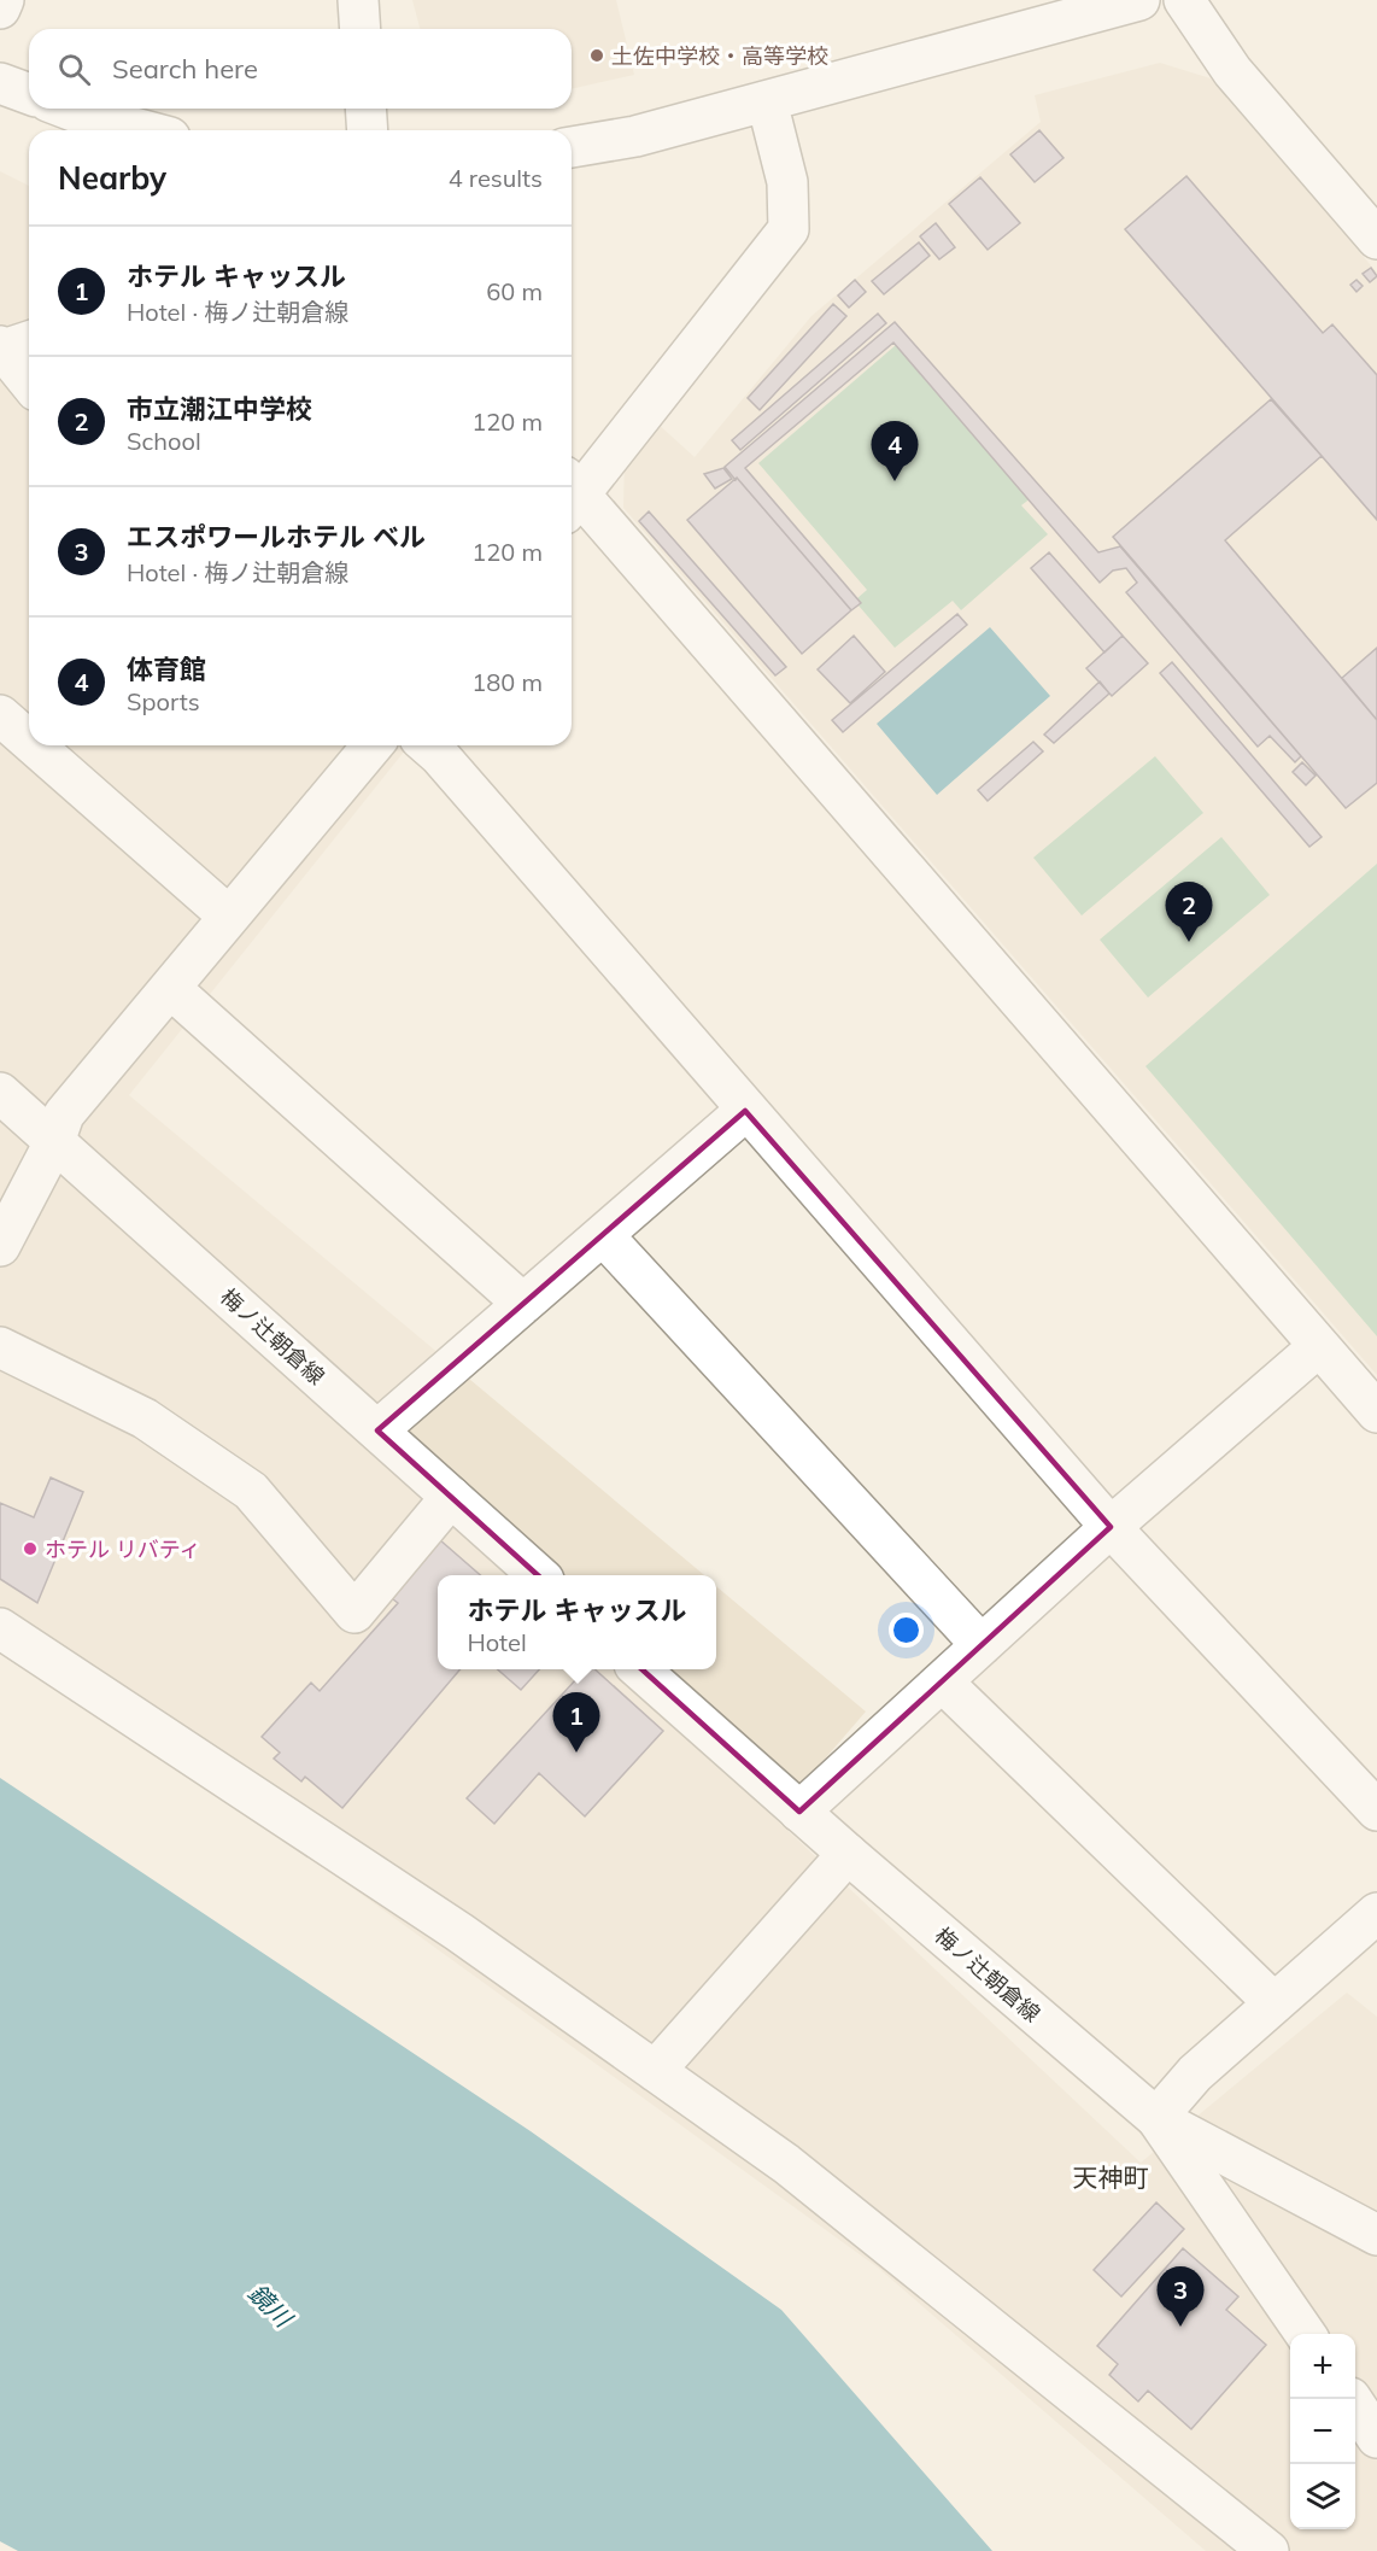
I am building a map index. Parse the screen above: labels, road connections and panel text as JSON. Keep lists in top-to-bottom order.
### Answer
{
  "streets": {
    "street": ["梅ノ辻朝倉線"]
  },
  "districts": ["天神町"],
  "water": ["鏡川"],
  "places": ["土佐中学校・高等学校", "ホテル リバティ"],
  "page": {
    "search": "Search here",
    "heading": ["Nearby", "4 results"],
    "list": [
      {
        "mark": "1",
        "name": "ホテル キャッスル",
        "note": "Hotel · 梅ノ辻朝倉線",
        "value": "60 m"
      },
      {
        "mark": "2",
        "name": "市立潮江中学校",
        "note": "School",
        "value": "120 m"
      },
      {
        "mark": "3",
        "name": "エスポワールホテル ベル",
        "note": "Hotel · 梅ノ辻朝倉線",
        "value": "120 m"
      },
      {
        "mark": "4",
        "name": "体育館",
        "note": "Sports",
        "value": "180 m"
      }
    ],
    "pins": [
      "4",
      "2",
      "1",
      "3"
    ],
    "popup": ["ホテル キャッスル", "Hotel"],
    "map_buttons": ["+", "−"]
  }
}
